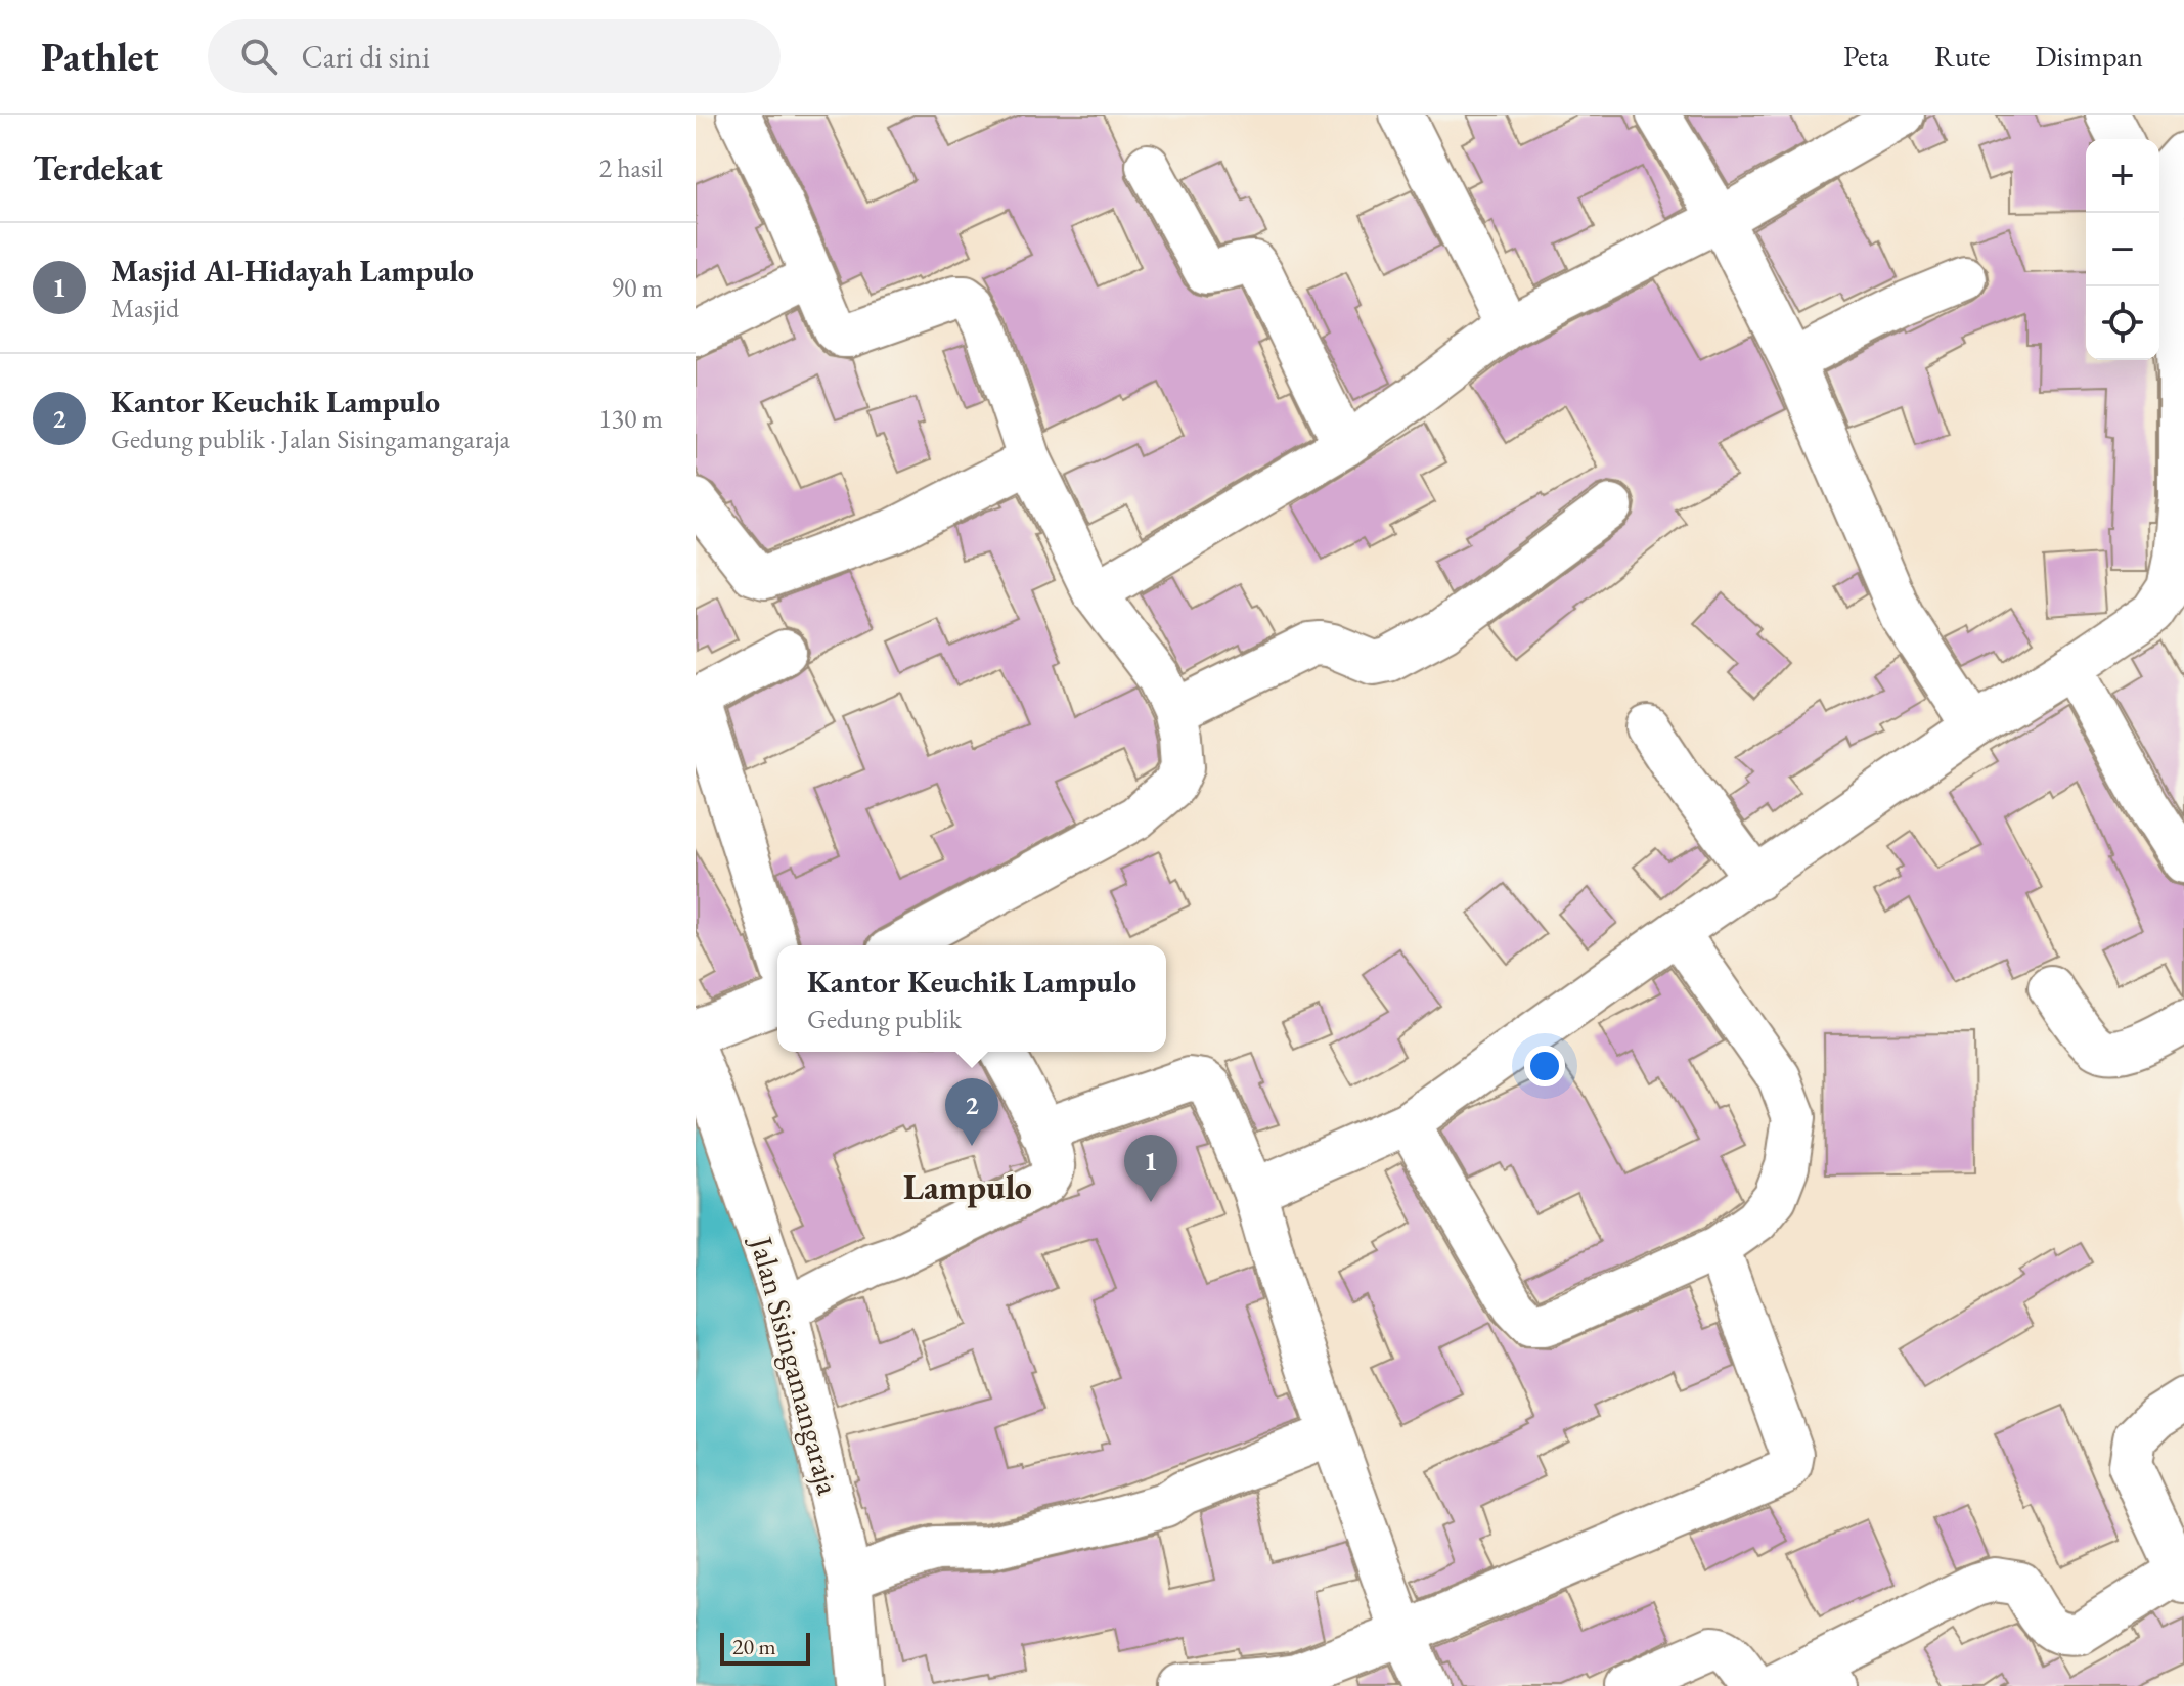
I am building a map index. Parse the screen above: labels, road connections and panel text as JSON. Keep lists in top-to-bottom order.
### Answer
{
  "streets": {
    "street": ["Jalan Sisingamangaraja"]
  },
  "districts": ["Lampulo"],
  "scale_bar": "20 m",
  "page": {
    "header": "Pathlet",
    "search": "Cari di sini",
    "nav": ["Peta", "Rute", "Disimpan"],
    "heading": ["Terdekat", "2 hasil"],
    "map_buttons": ["+", "−"],
    "list": [
      {
        "mark": "1",
        "name": "Masjid Al-Hidayah Lampulo",
        "note": "Masjid",
        "value": "90 m"
      },
      {
        "mark": "2",
        "name": "Kantor Keuchik Lampulo",
        "note": "Gedung publik · Jalan Sisingamangaraja",
        "value": "130 m"
      }
    ],
    "popup": ["Kantor Keuchik Lampulo", "Gedung publik"],
    "pins": ["2", "1"],
    "scale": "20 m"
  }
}
